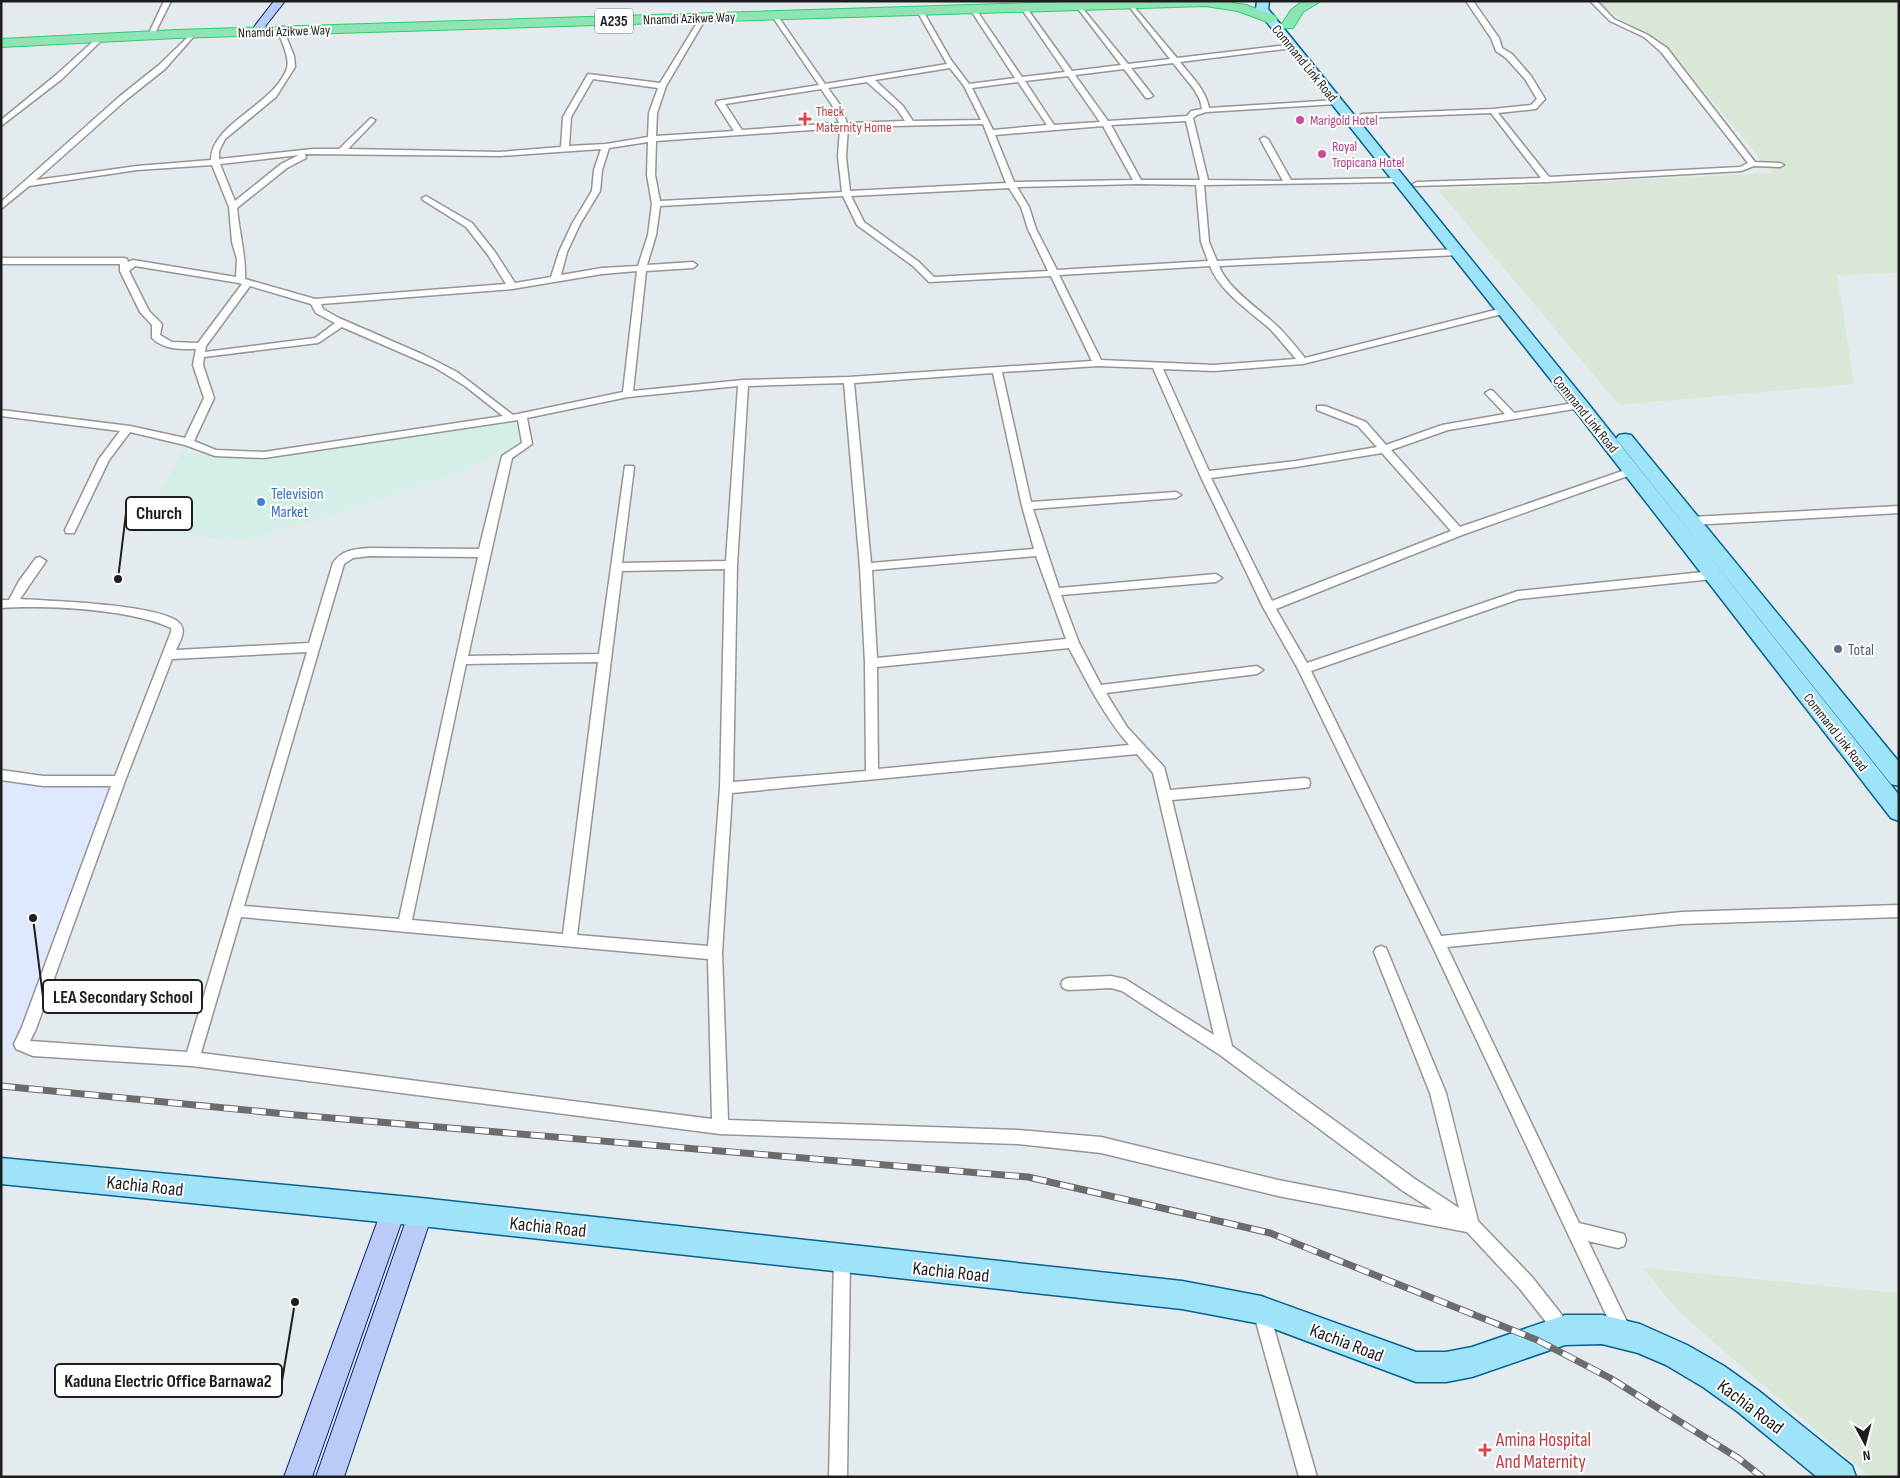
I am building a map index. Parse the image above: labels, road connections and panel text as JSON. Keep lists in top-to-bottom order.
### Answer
{
  "streets": {
    "highway": ["Nnamdi Azikwe Way", "A235"],
    "main road": ["Command Link Road", "Kachia Road"]
  },
  "places": {
    "health": ["Theck Maternity Home", "Amina Hospital And Maternity"],
    "other": [
      "Marigold Hotel",
      "Royal Tropicana Hotel",
      "Television Market",
      "Church",
      "Total",
      "LEA Secondary School",
      "Kaduna Electric Office Barnawa2"
    ]
  },
  "north": "bottom"
}
